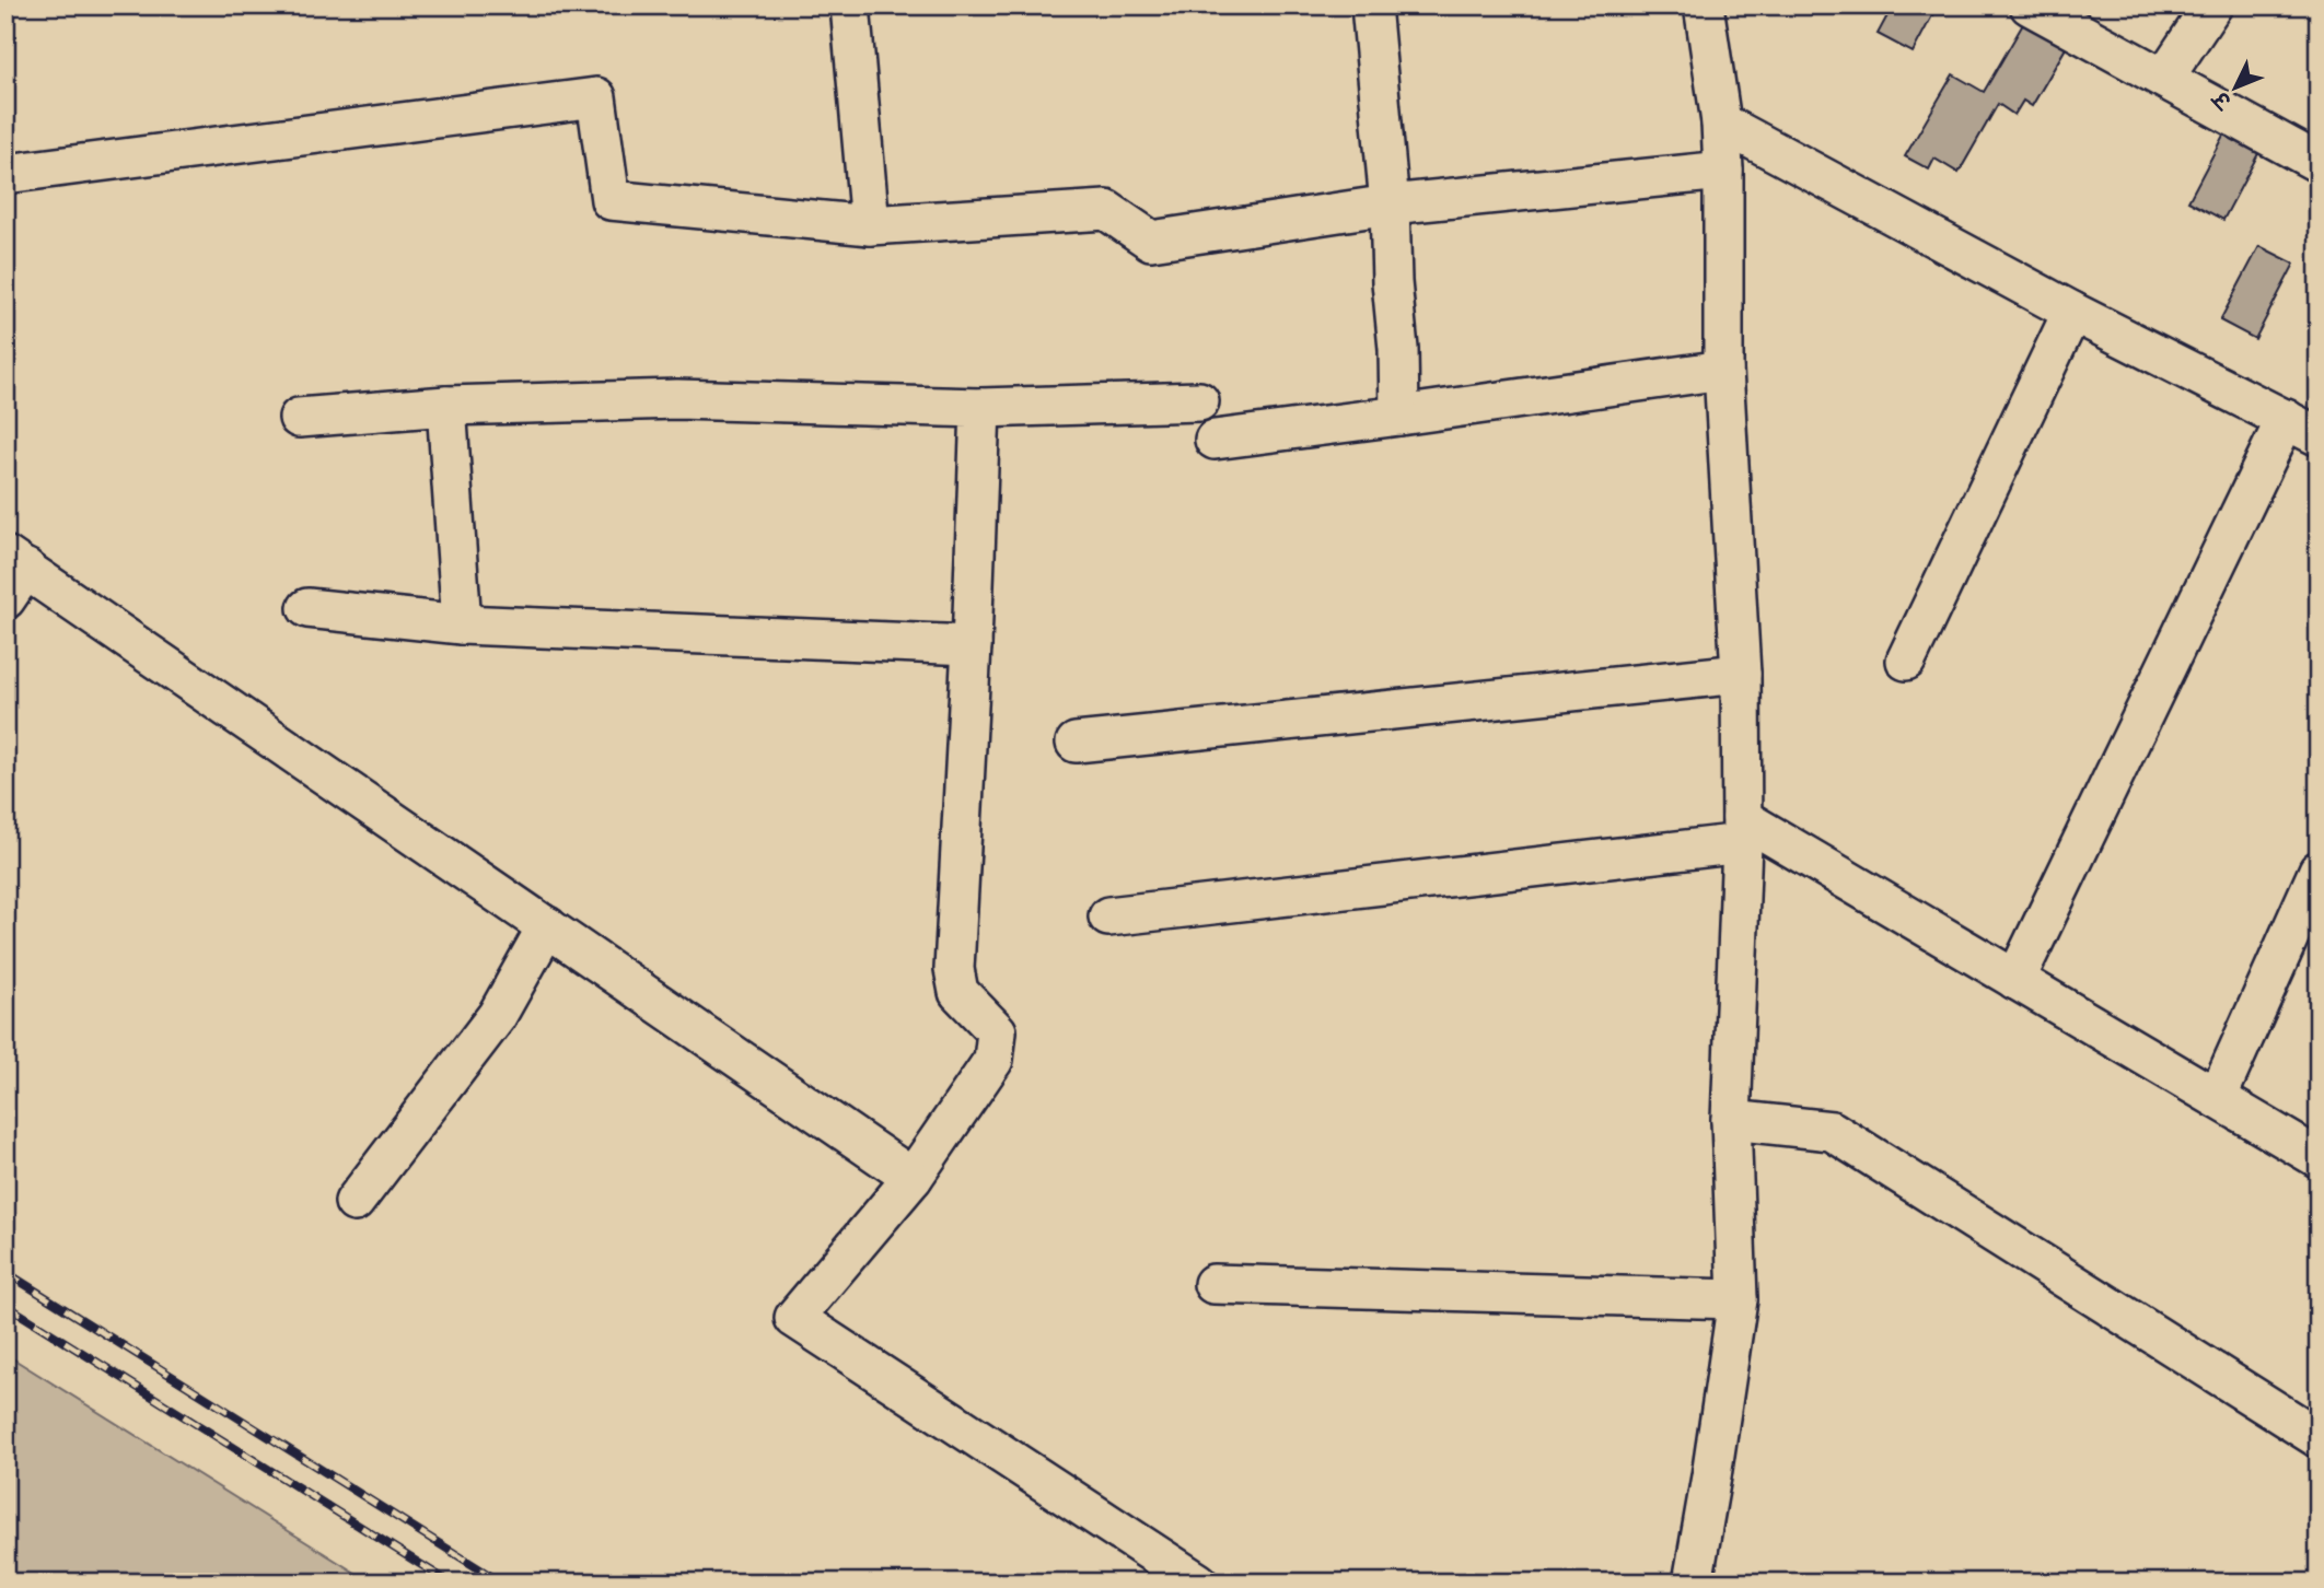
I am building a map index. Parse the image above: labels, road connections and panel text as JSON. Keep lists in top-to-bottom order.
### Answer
{
  "north": "bottom left"
}
